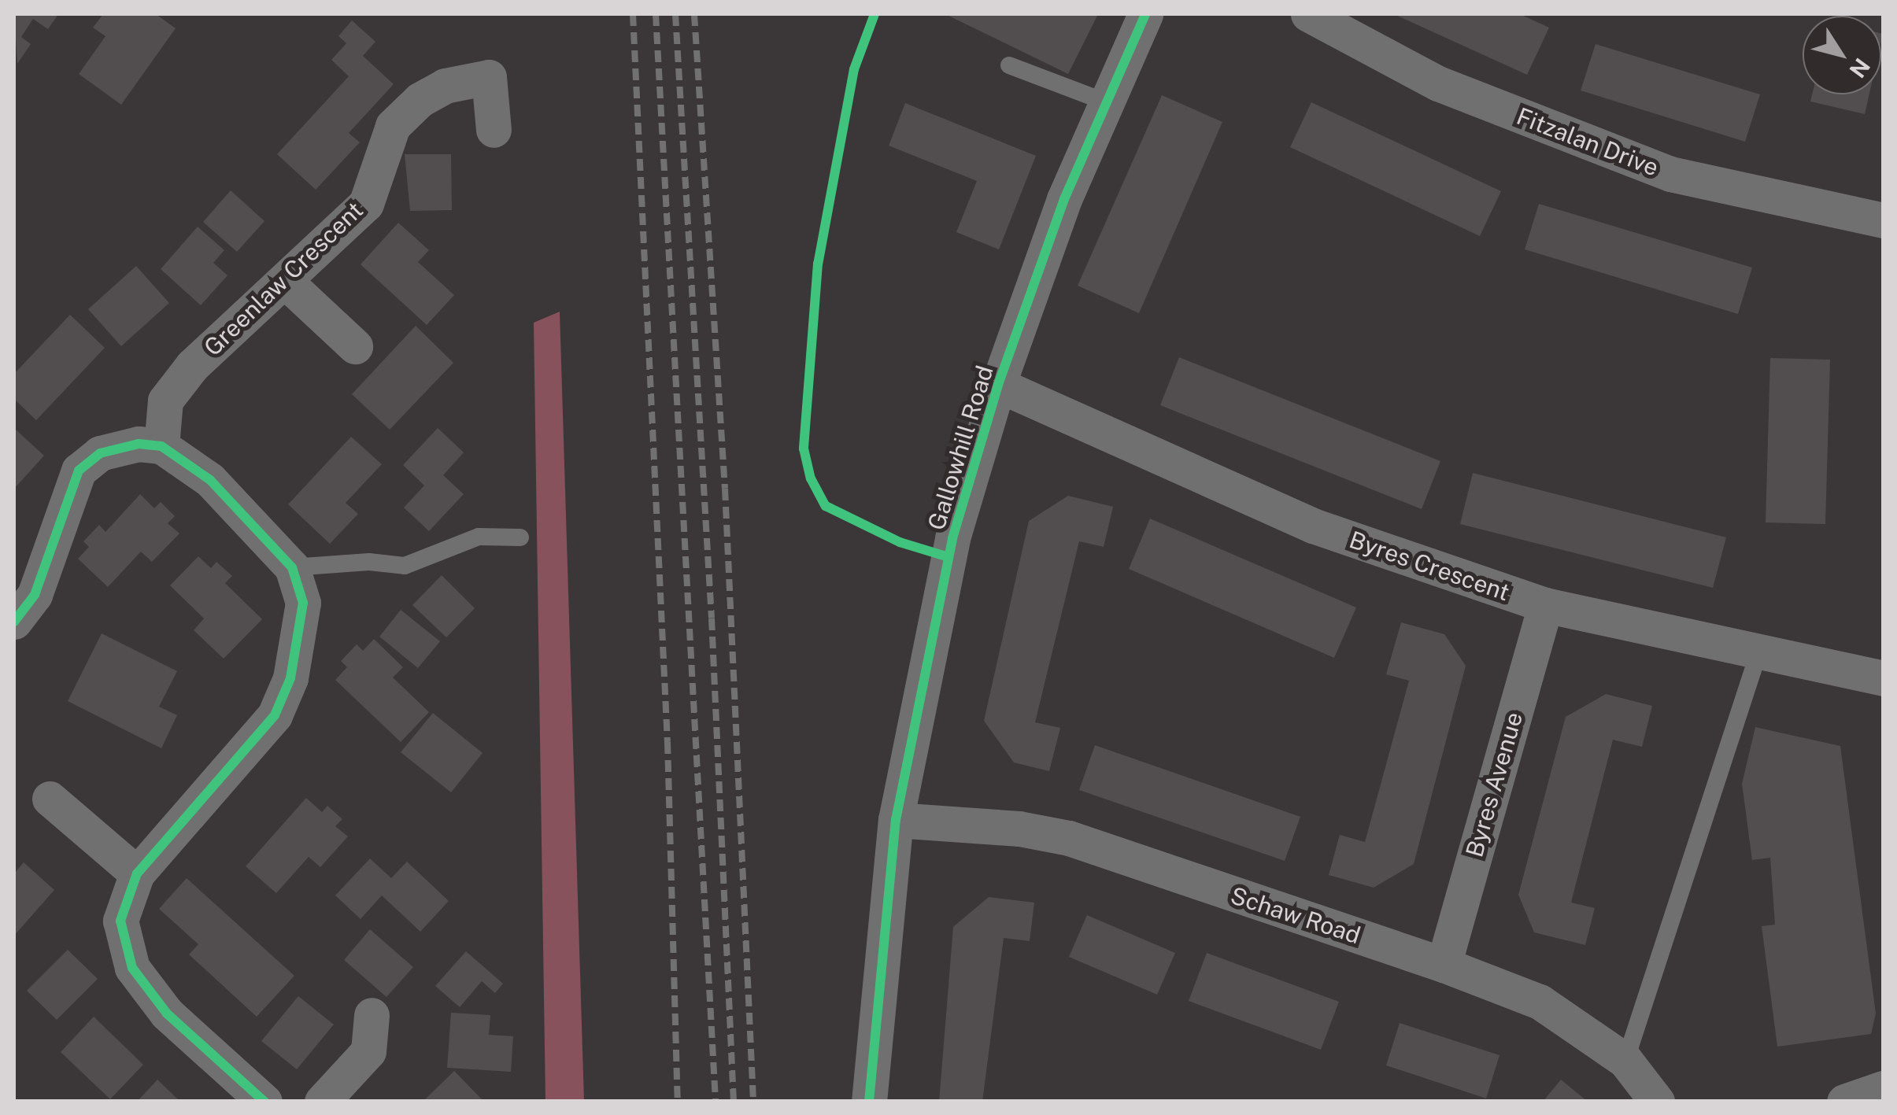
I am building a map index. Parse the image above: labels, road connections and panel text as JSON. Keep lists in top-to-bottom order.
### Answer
{
  "streets": {
    "street": [
      "Fitzalan Drive",
      "Greenlaw Crescent",
      "Gallowhill Road",
      "Byres Crescent",
      "Byres Avenue",
      "Schaw Road"
    ]
  },
  "crossings": [
    ["Gallowhill Road", "Byres Crescent"],
    ["Gallowhill Road", "Schaw Road"],
    ["Byres Crescent", "Byres Avenue"],
    ["Byres Avenue", "Schaw Road"]
  ],
  "north": "bottom right"
}
